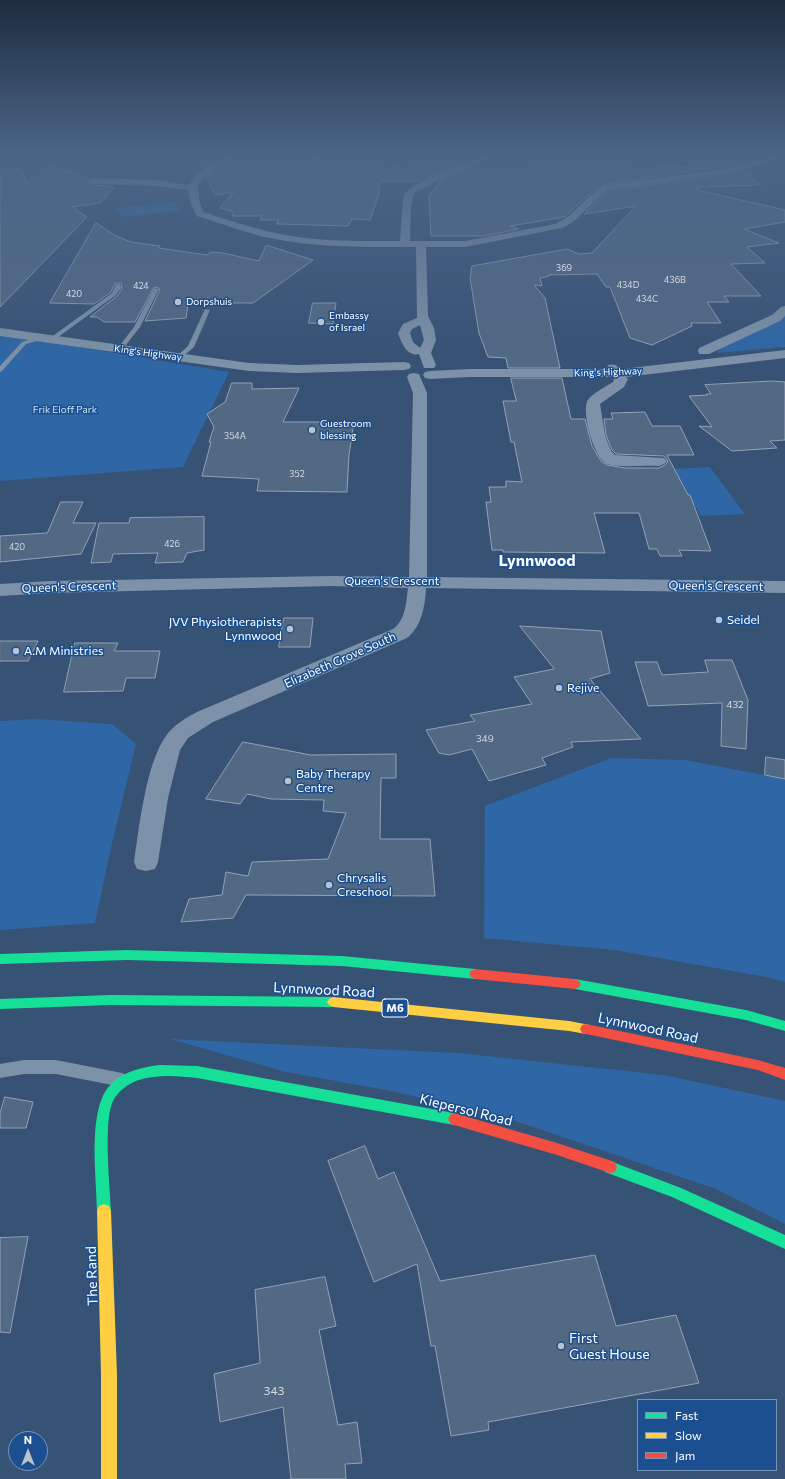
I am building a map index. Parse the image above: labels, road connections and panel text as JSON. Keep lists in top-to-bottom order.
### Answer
{
  "streets": {
    "main road": [
      "Lynnwood Road",
      "M6",
      "Kiepersol Road",
      "The Rand"
    ],
    "street": ["King's Highway", "Queen's Crescent", "Elizabeth Grove South"]
  },
  "crossings": [
    ["King's Highway", "Elizabeth Grove South"],
    ["Queen's Crescent", "Elizabeth Grove South"],
    ["Kiepersol Road", "The Rand"]
  ],
  "districts": ["Lynnwood"],
  "parks": ["Frik Eloff Park"],
  "places": [
    "Dorpshuis",
    "Embassy of Israel",
    "Guestroom blessing",
    "Seidel",
    "JVV Physiotherapists Lynnwood",
    "A.M Ministries",
    "Rejive",
    "Baby Therapy Centre",
    "Chrysalis Creschool",
    "First Guest House"
  ],
  "house_numbers": [
    "369",
    "436B",
    "434D",
    "424",
    "420",
    "434C",
    "354A",
    "352",
    "426",
    "420",
    "432",
    "349",
    "343"
  ],
  "legend": ["Fast", "Slow", "Jam"],
  "north": "top"
}
